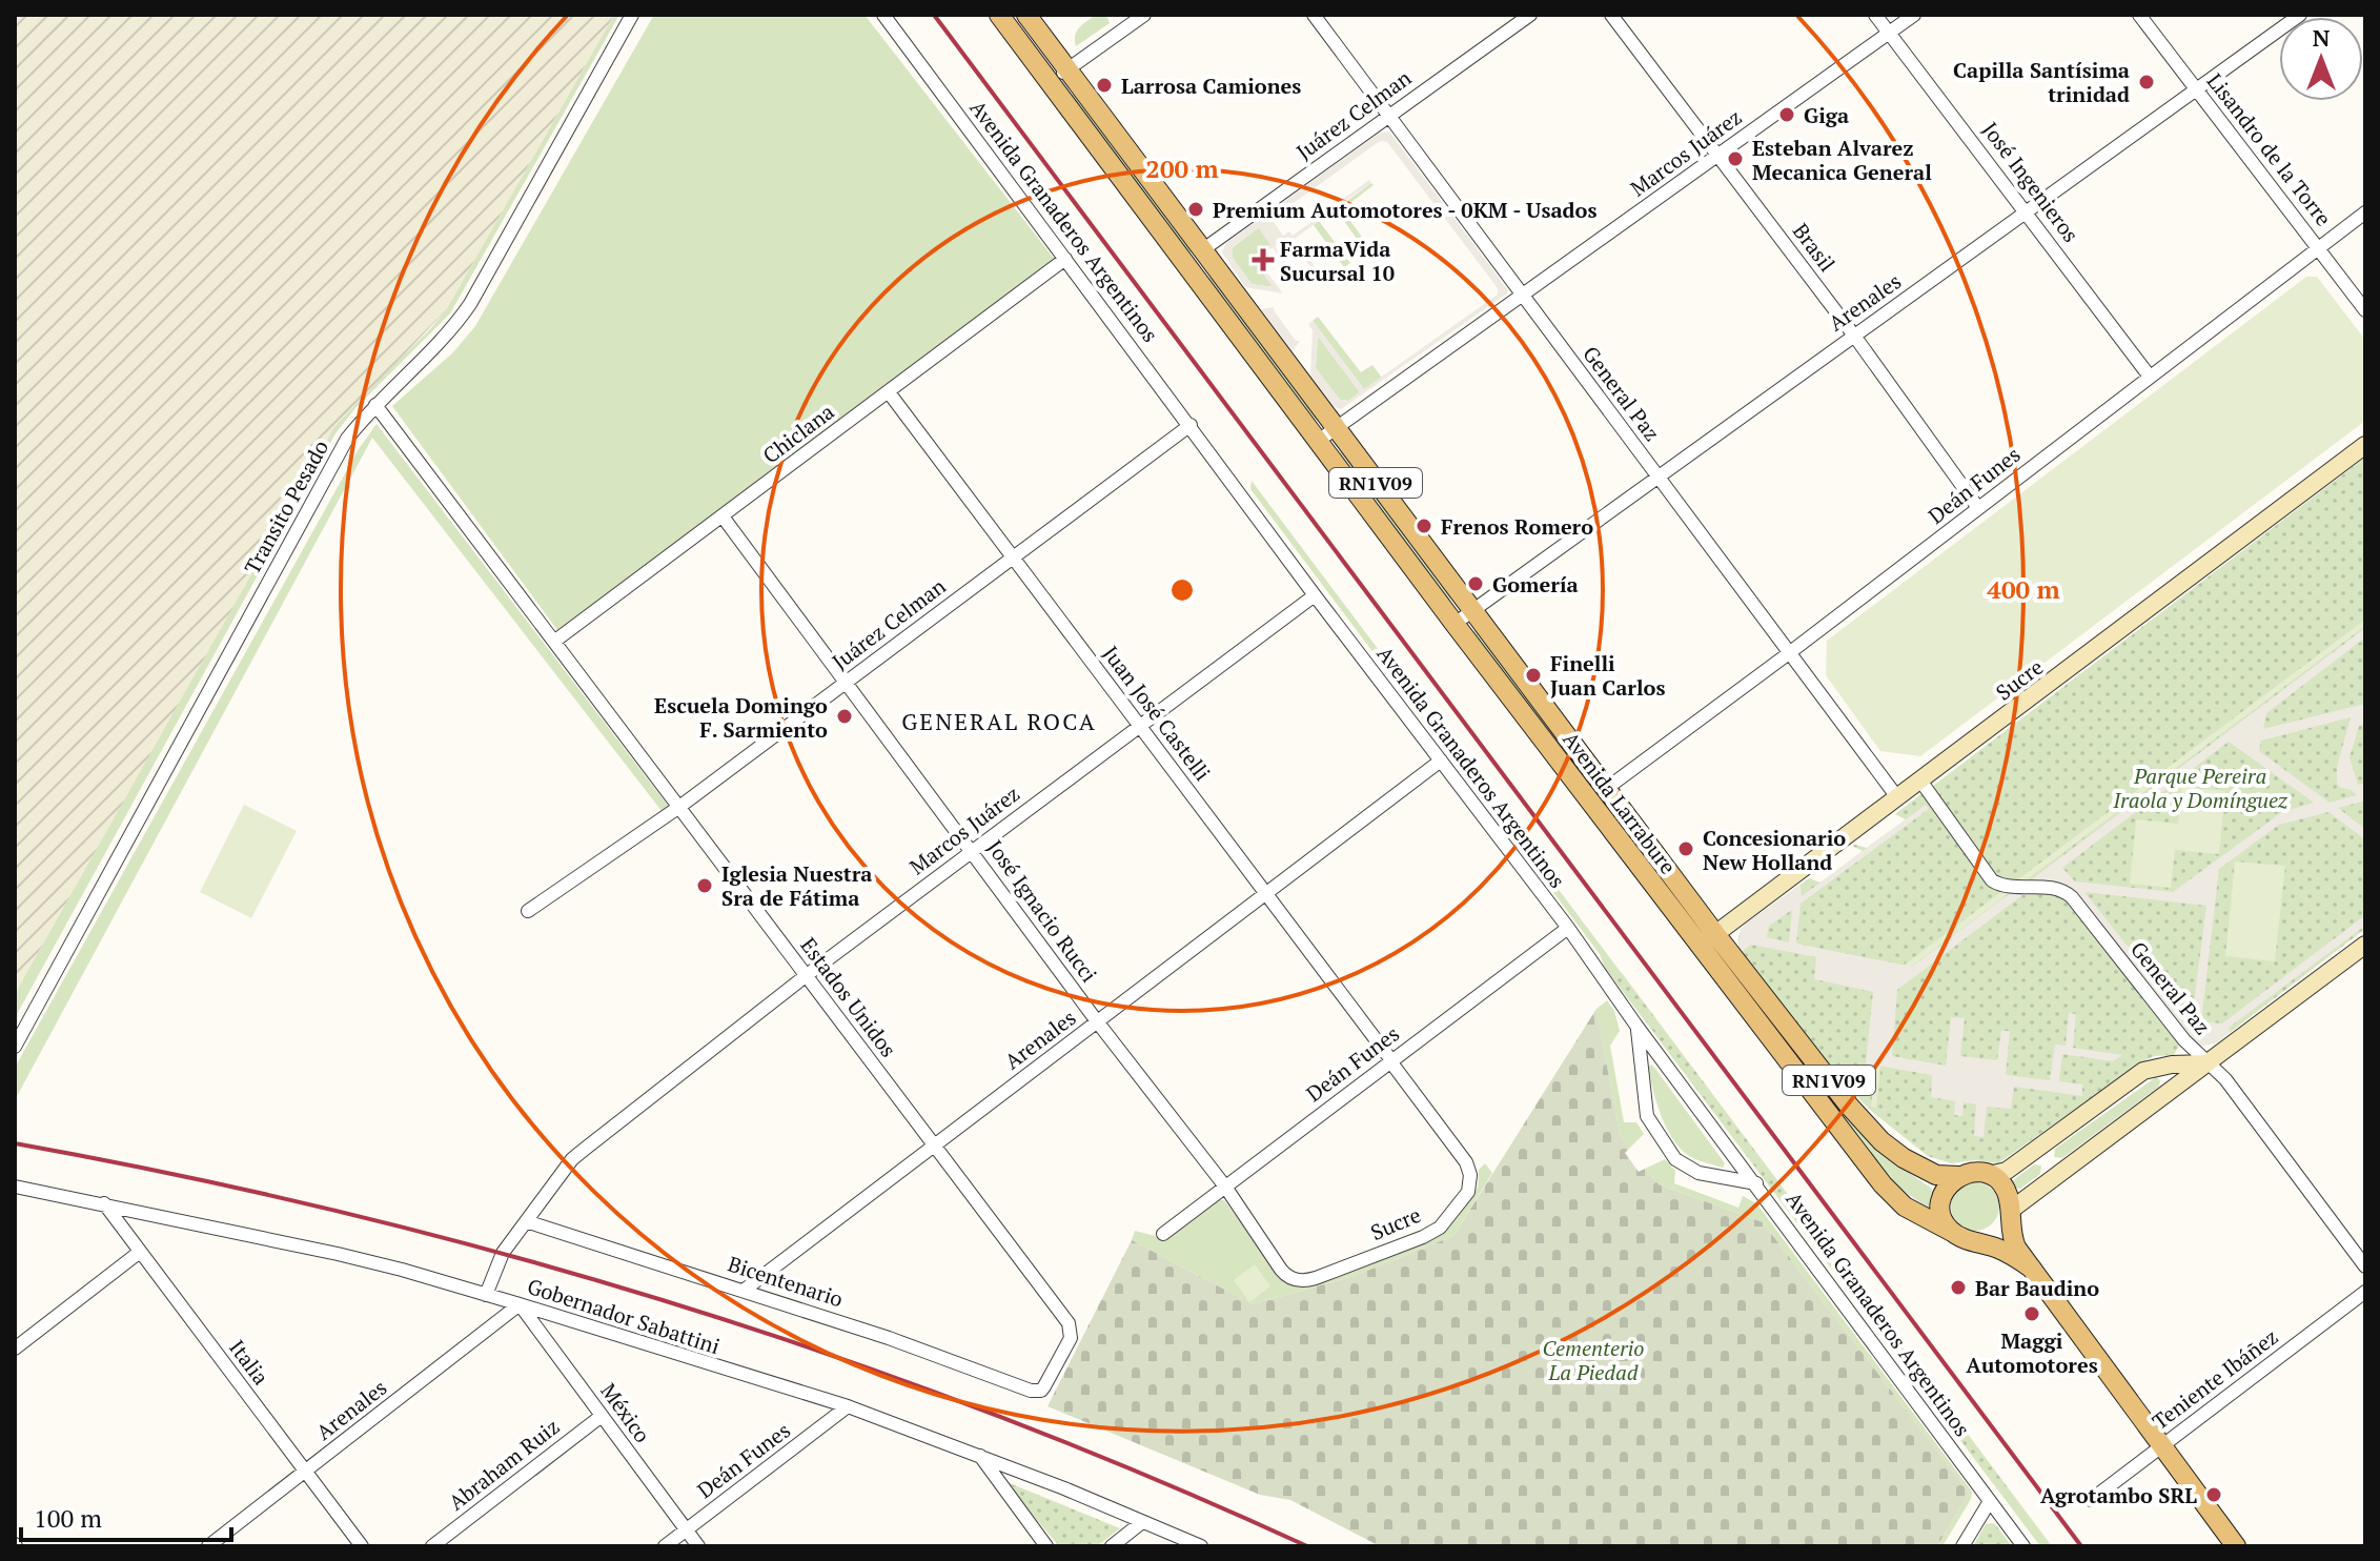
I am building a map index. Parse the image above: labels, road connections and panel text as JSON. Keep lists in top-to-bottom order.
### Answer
{
  "streets": {
    "main road": ["RN1V09", "Sucre", "Avenida Larrabure"],
    "street": [
      "Juárez Celman",
      "Lisandro de la Torre",
      "Marcos Juárez",
      "José Ingenieros",
      "Avenida Granaderos Argentinos",
      "Brasil",
      "Arenales",
      "General Paz",
      "Chiclana",
      "Deán Funes",
      "Transito Pesado",
      "Juan José Castelli",
      "José Ignacio Rucci",
      "Estados Unidos",
      "Bicentenario",
      "Gobernador Sabattini",
      "Italia",
      "Teniente Ibáñez",
      "México",
      "Abraham Ruiz"
    ]
  },
  "crossings": [
    ["Juárez Celman", "Avenida Granaderos Argentinos"],
    ["Juárez Celman", "General Paz"],
    ["Juárez Celman", "Juan José Castelli"],
    ["Juárez Celman", "Avenida Larrabure"],
    ["Juárez Celman", "José Ignacio Rucci"],
    ["Juárez Celman", "Estados Unidos"],
    ["Lisandro de la Torre", "Arenales"],
    ["Lisandro de la Torre", "Deán Funes"],
    ["Marcos Juárez", "José Ingenieros"],
    ["Marcos Juárez", "Avenida Granaderos Argentinos"],
    ["Marcos Juárez", "Brasil"],
    ["Marcos Juárez", "General Paz"],
    ["Marcos Juárez", "Juan José Castelli"],
    ["Marcos Juárez", "Avenida Larrabure"],
    ["Marcos Juárez", "José Ignacio Rucci"],
    ["Marcos Juárez", "Estados Unidos"],
    ["Marcos Juárez", "Bicentenario"],
    ["Marcos Juárez", "Gobernador Sabattini"],
    ["José Ingenieros", "Arenales"],
    ["José Ingenieros", "Deán Funes"],
    ["Avenida Granaderos Argentinos", "Arenales"],
    ["Avenida Granaderos Argentinos", "Chiclana"],
    ["Avenida Granaderos Argentinos", "Deán Funes"],
    ["Brasil", "Arenales"],
    ["Brasil", "Deán Funes"],
    ["Arenales", "General Paz"],
    ["Arenales", "Juan José Castelli"],
    ["Arenales", "Avenida Larrabure"],
    ["Arenales", "José Ignacio Rucci"],
    ["Arenales", "Estados Unidos"],
    ["Arenales", "Bicentenario"],
    ["Arenales", "Gobernador Sabattini"],
    ["Arenales", "Italia"],
    ["Arenales", "México"],
    ["General Paz", "Deán Funes"],
    ["General Paz", "Sucre"],
    ["Chiclana", "Juan José Castelli"],
    ["Chiclana", "José Ignacio Rucci"],
    ["Chiclana", "Estados Unidos"],
    ["RN1V09", "Avenida Larrabure"],
    ["RN1V09", "Teniente Ibáñez"],
    ["Deán Funes", "Juan José Castelli"],
    ["Deán Funes", "Avenida Larrabure"],
    ["Deán Funes", "José Ignacio Rucci"],
    ["Deán Funes", "Gobernador Sabattini"],
    ["Deán Funes", "México"],
    ["Transito Pesado", "Estados Unidos"],
    ["Sucre", "Juan José Castelli"],
    ["Sucre", "Avenida Larrabure"],
    ["Sucre", "José Ignacio Rucci"],
    ["Estados Unidos", "Bicentenario"],
    ["Gobernador Sabattini", "Italia"],
    ["Gobernador Sabattini", "México"],
    ["México", "Abraham Ruiz"]
  ],
  "districts": ["GENERAL ROCA"],
  "parks": ["Parque Pereira Iraola y Domínguez", "Cementerio La Piedad"],
  "places": {
    "other": [
      "Capilla Santísima trinidad",
      "Larrosa Camiones",
      "Giga",
      "Esteban Alvarez Mecanica General",
      "Premium Automotores - 0KM - Usados",
      "Frenos Romero",
      "Gomería",
      "Finelli Juan Carlos",
      "Escuela Domingo F. Sarmiento",
      "Concesionario New Holland",
      "Iglesia Nuestra Sra de Fátima",
      "Bar Baudino",
      "Maggi Automotores",
      "Agrotambo SRL"
    ],
    "health": ["FarmaVida Sucursal 10"]
  },
  "scale_bar": "100 m",
  "north": "top",
  "rings": ["200 m", "400 m"]
}
